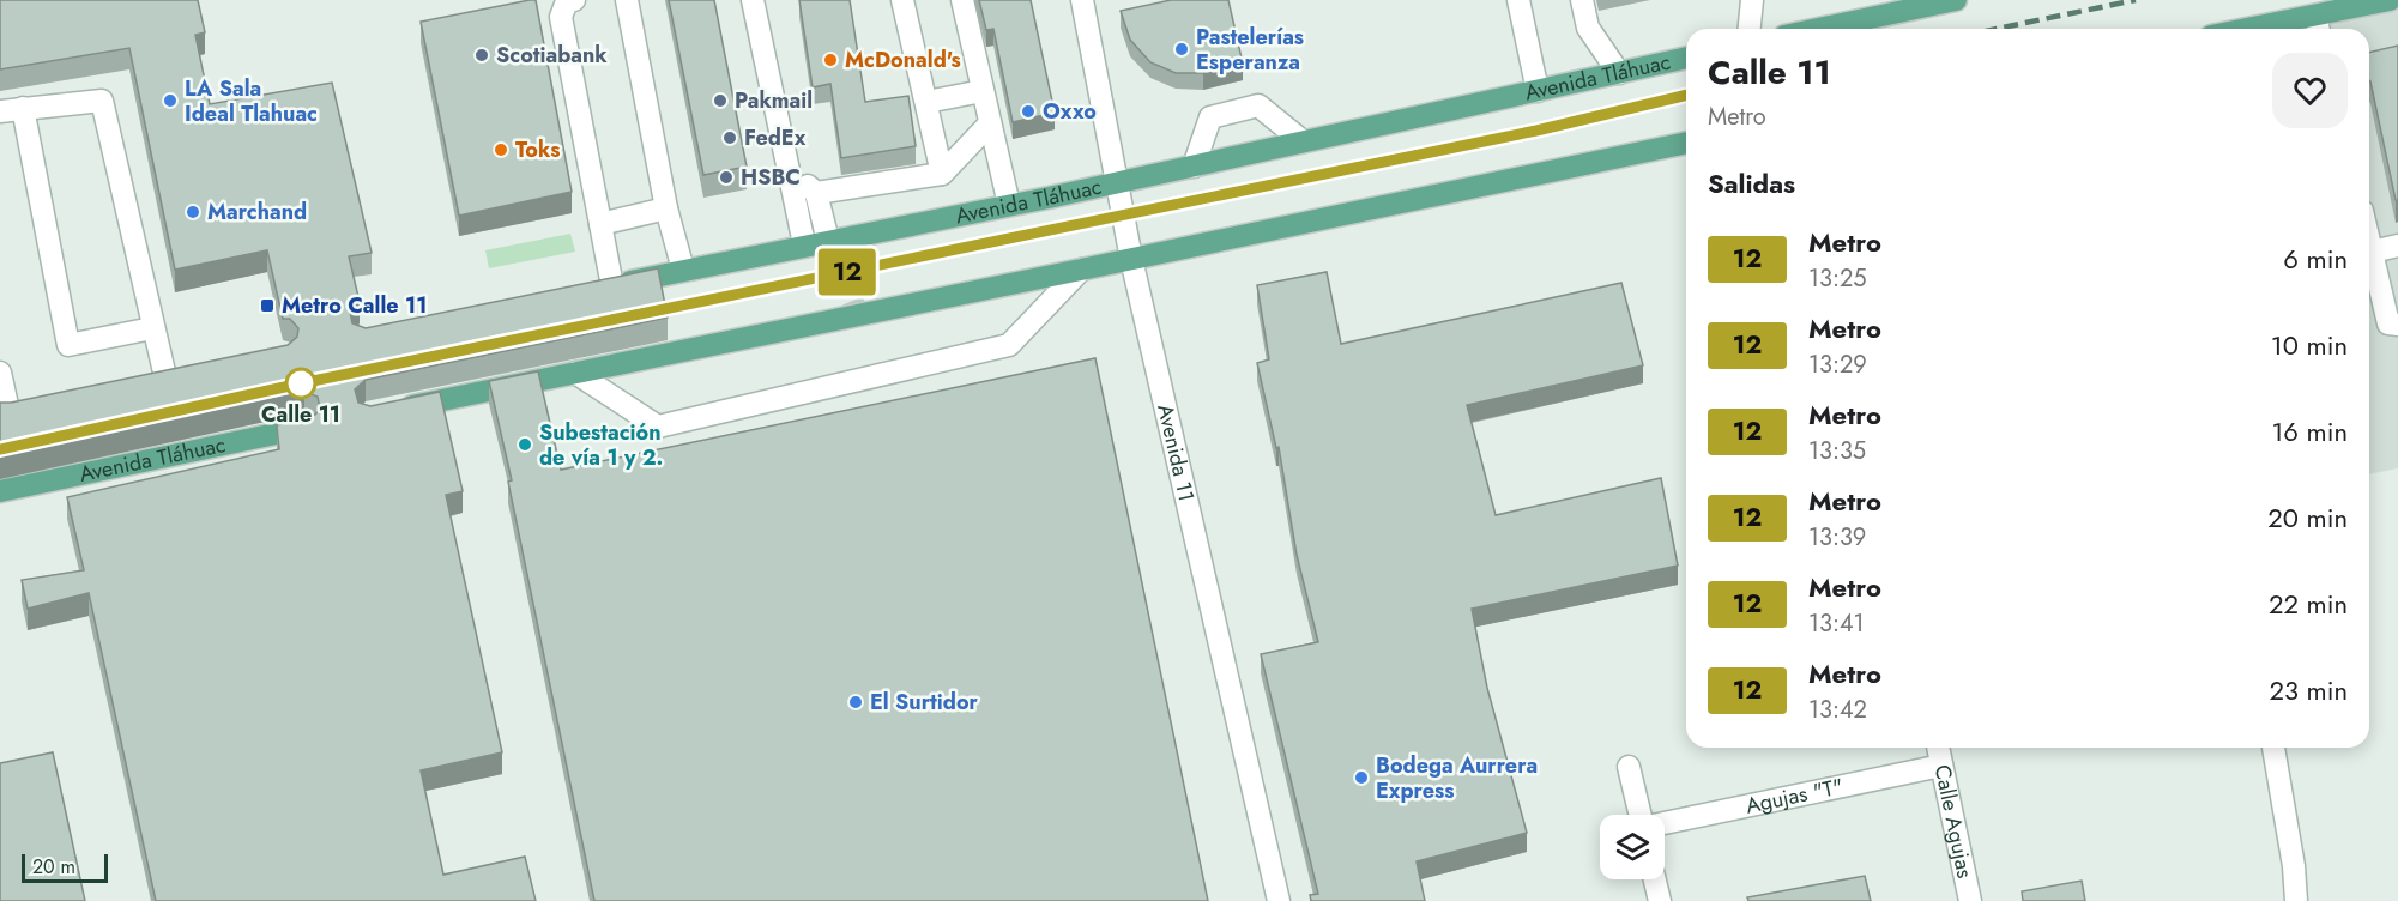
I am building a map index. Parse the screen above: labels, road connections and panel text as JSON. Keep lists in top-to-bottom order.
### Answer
{
  "streets": {
    "main road": ["Avenida Tláhuac"],
    "street": ["Avenida 11", "Agujas \"T\"", "Calle Agujas"]
  },
  "crossings": [
    ["Avenida Tláhuac", "Avenida 11"],
    ["Agujas \"T\"", "Calle Agujas"]
  ],
  "places": {
    "other": [
      "Pastelerías Esperanza",
      "Scotiabank",
      "McDonald's",
      "LA Sala Ideal Tlahuac",
      "Pakmail",
      "Oxxo",
      "FedEx",
      "Toks",
      "HSBC",
      "Marchand",
      "Calle 11",
      "Subestación de vía 1 y 2.",
      "El Surtidor",
      "Bodega Aurrera Express"
    ],
    "transit": ["Metro Calle 11"]
  },
  "lines": ["metro line 12"],
  "scale_bar": "20 m",
  "page": {
    "on_map": "12",
    "heading": [
      ["Calle 11", "Metro"],
      "Salidas"
    ],
    "list": [
      {
        "mark": "12",
        "name": "Metro",
        "note": "13:25",
        "value": "6 min"
      },
      {
        "mark": "12",
        "name": "Metro",
        "note": "13:29",
        "value": "10 min"
      },
      {
        "mark": "12",
        "name": "Metro",
        "note": "13:35",
        "value": "16 min"
      },
      {
        "mark": "12",
        "name": "Metro",
        "note": "13:39",
        "value": "20 min"
      },
      {
        "mark": "12",
        "name": "Metro",
        "note": "13:41",
        "value": "22 min"
      },
      {
        "mark": "12",
        "name": "Metro",
        "note": "13:42",
        "value": "23 min"
      }
    ],
    "scale": "20 m"
  }
}
